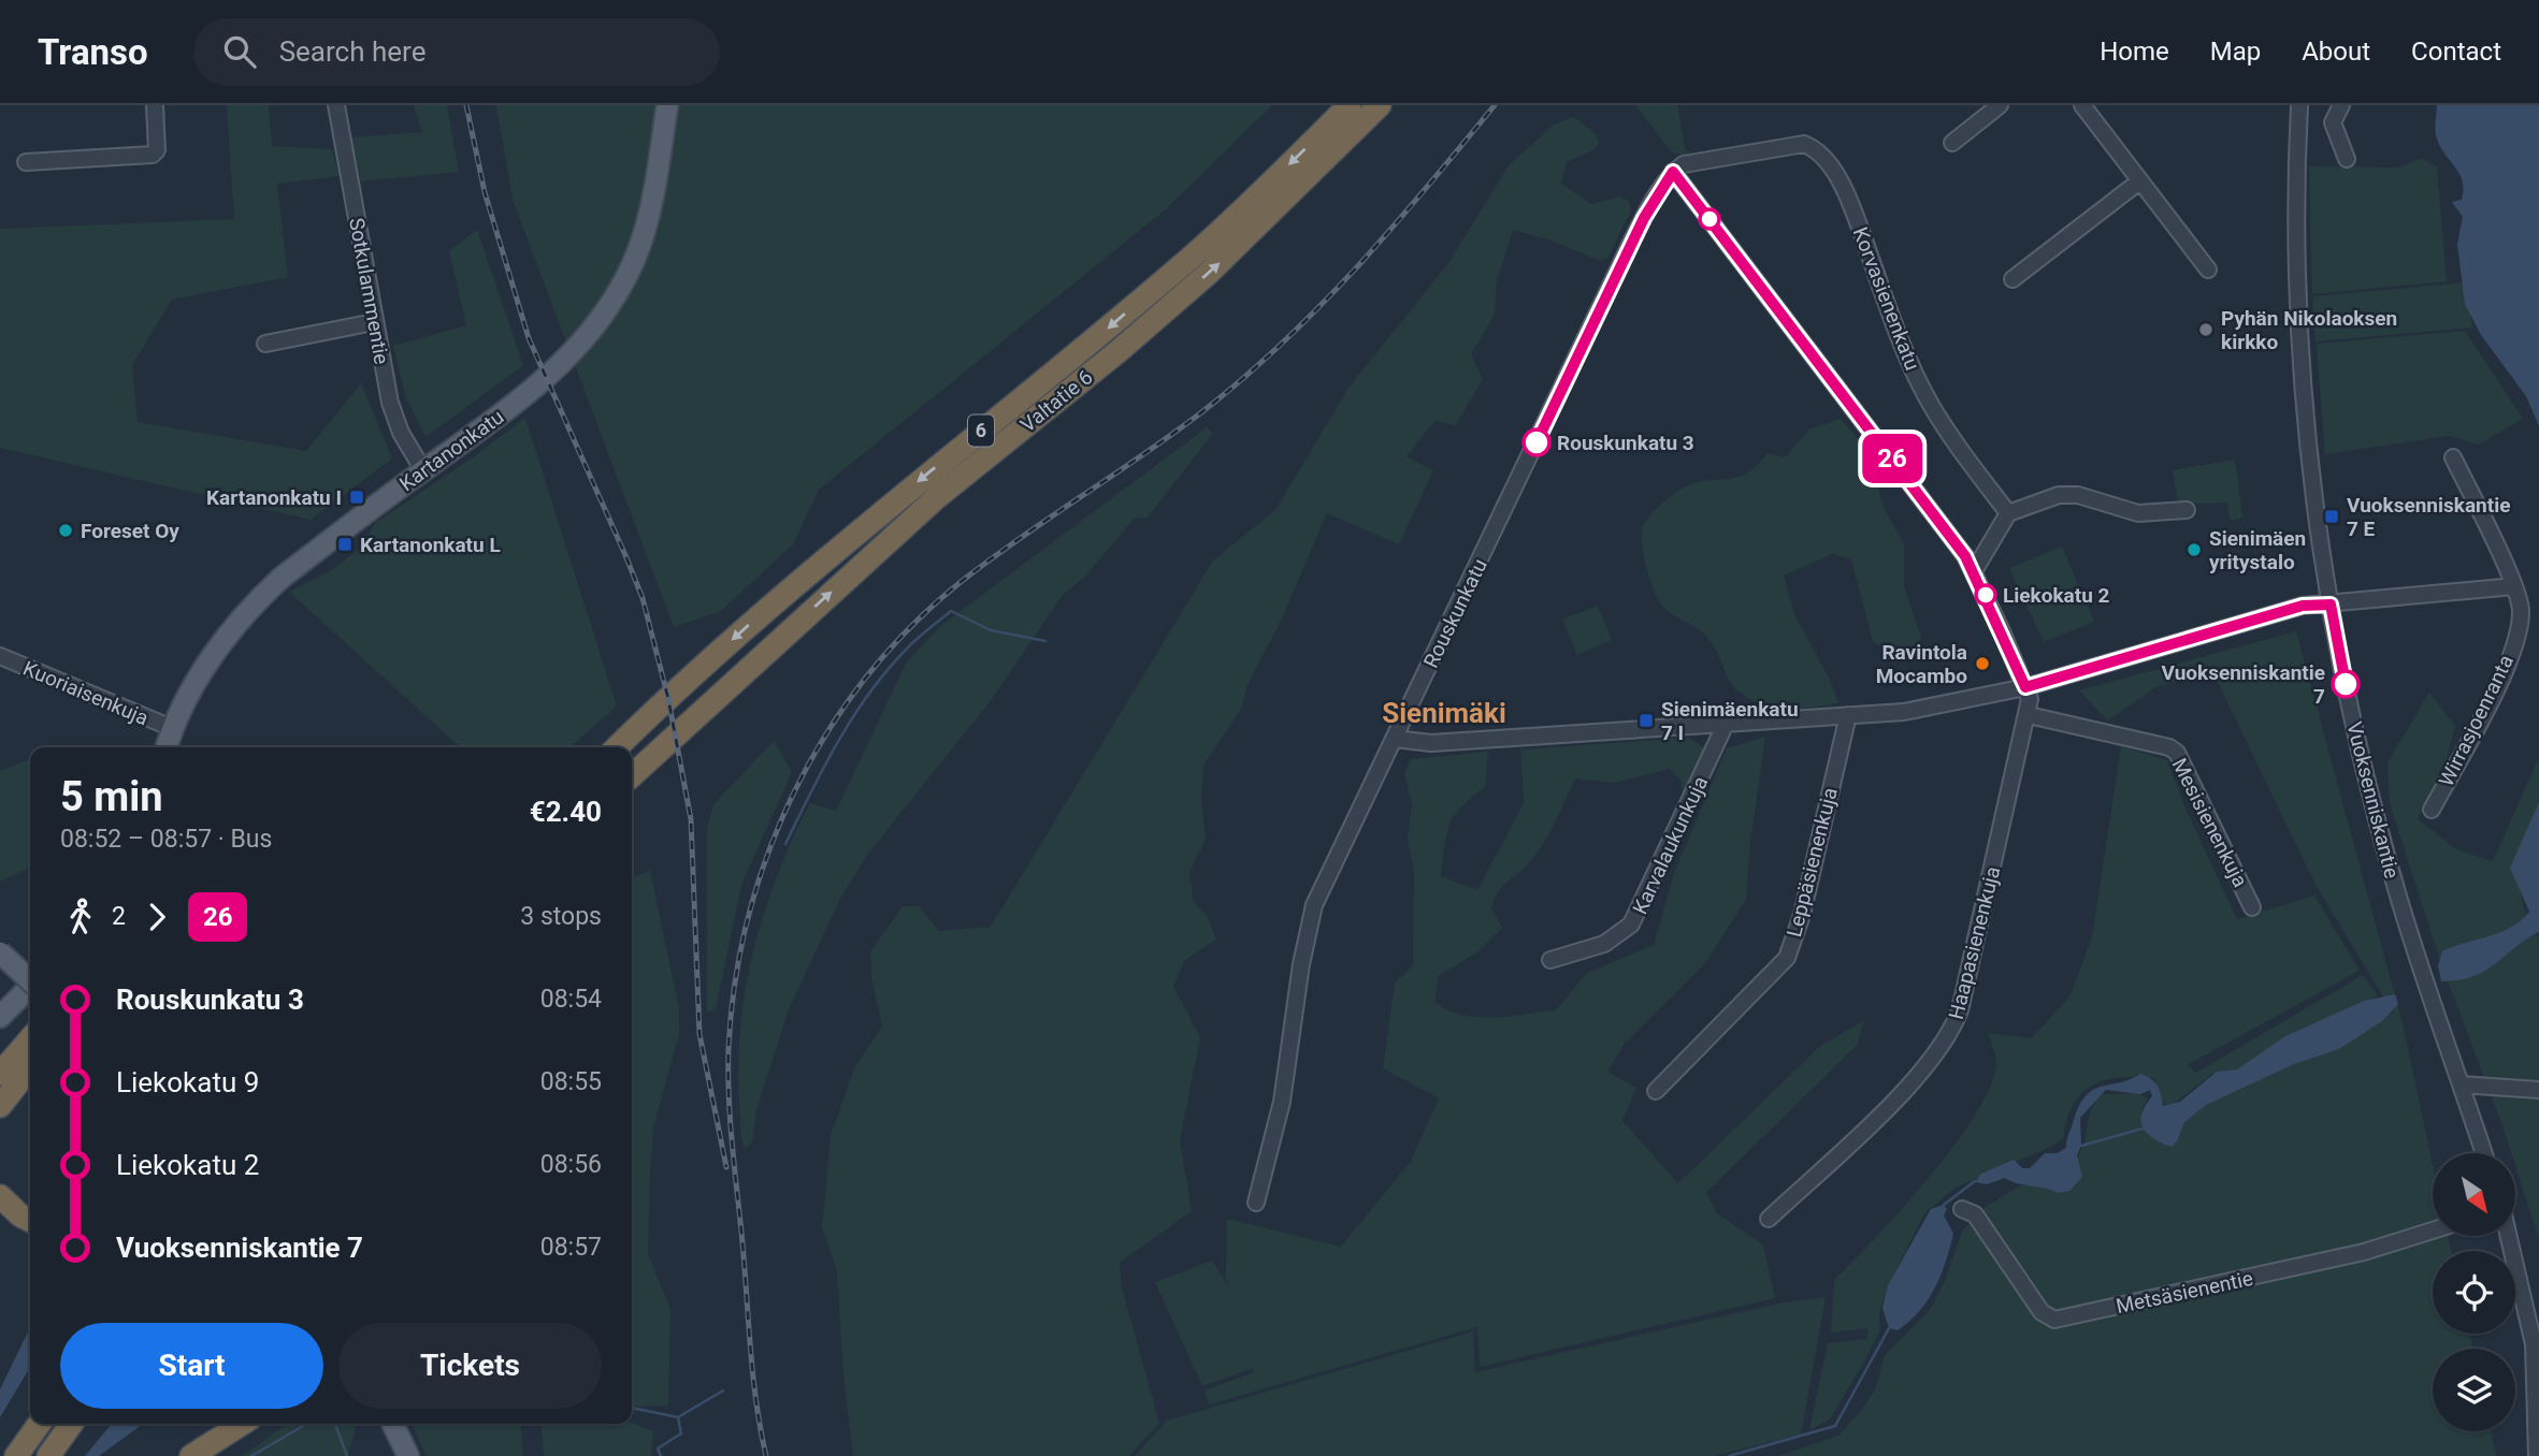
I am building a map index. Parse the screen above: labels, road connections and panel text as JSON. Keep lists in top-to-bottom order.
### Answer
{
  "streets": {
    "highway": ["Valtatie 6", "6"],
    "main road": ["Kartanonkatu"],
    "street": [
      "Sotkulammentie",
      "Korvasienenkatu",
      "Rouskunkatu",
      "Kuoriaisenkuja",
      "Wirrasjoenranta",
      "Vuoksenniskantie",
      "Mesisienenkuja",
      "Karvalaukunkuja",
      "Leppäsienenkuja",
      "Haapasienenkuja",
      "Metsäsienentie"
    ]
  },
  "crossings": [
    ["Sotkulammentie", "Kartanonkatu"],
    ["Korvasienenkatu", "Rouskunkatu"],
    ["Korvasienenkatu", "Haapasienenkuja"],
    ["Kartanonkatu", "Kuoriaisenkuja"],
    ["Rouskunkatu", "Haapasienenkuja"],
    ["Mesisienenkuja", "Haapasienenkuja"]
  ],
  "districts": ["Sienimäki"],
  "places": {
    "other": [
      "Pyhän Nikolaoksen kirkko",
      "Rouskunkatu 3",
      "Foreset Oy",
      "Sienimäen yritystalo",
      "Liekokatu 2",
      "Ravintola Mocambo",
      "Vuoksenniskantie 7"
    ],
    "transit": [
      "Kartanonkatu I",
      "Vuoksenniskantie 7 E",
      "Kartanonkatu L",
      "Sienimäenkatu 7 I"
    ]
  },
  "lines": ["bus line 26"],
  "north": "bottom right",
  "page": {
    "header": "Transo",
    "search": "Search here",
    "nav": [
      "Home",
      "Map",
      "About",
      "Contact"
    ],
    "on_map": "26",
    "heading": ["5 min", "08:52 – 08:57 · Bus", "€2.40"],
    "legs": ["2", "26", "3 stops"],
    "list": [
      {
        "name": "Rouskunkatu 3",
        "value": "08:54"
      },
      {
        "name": "Liekokatu 9",
        "value": "08:55"
      },
      {
        "name": "Liekokatu 2",
        "value": "08:56"
      },
      {
        "name": "Vuoksenniskantie 7",
        "value": "08:57"
      }
    ],
    "buttons": ["Start", "Tickets"]
  }
}
